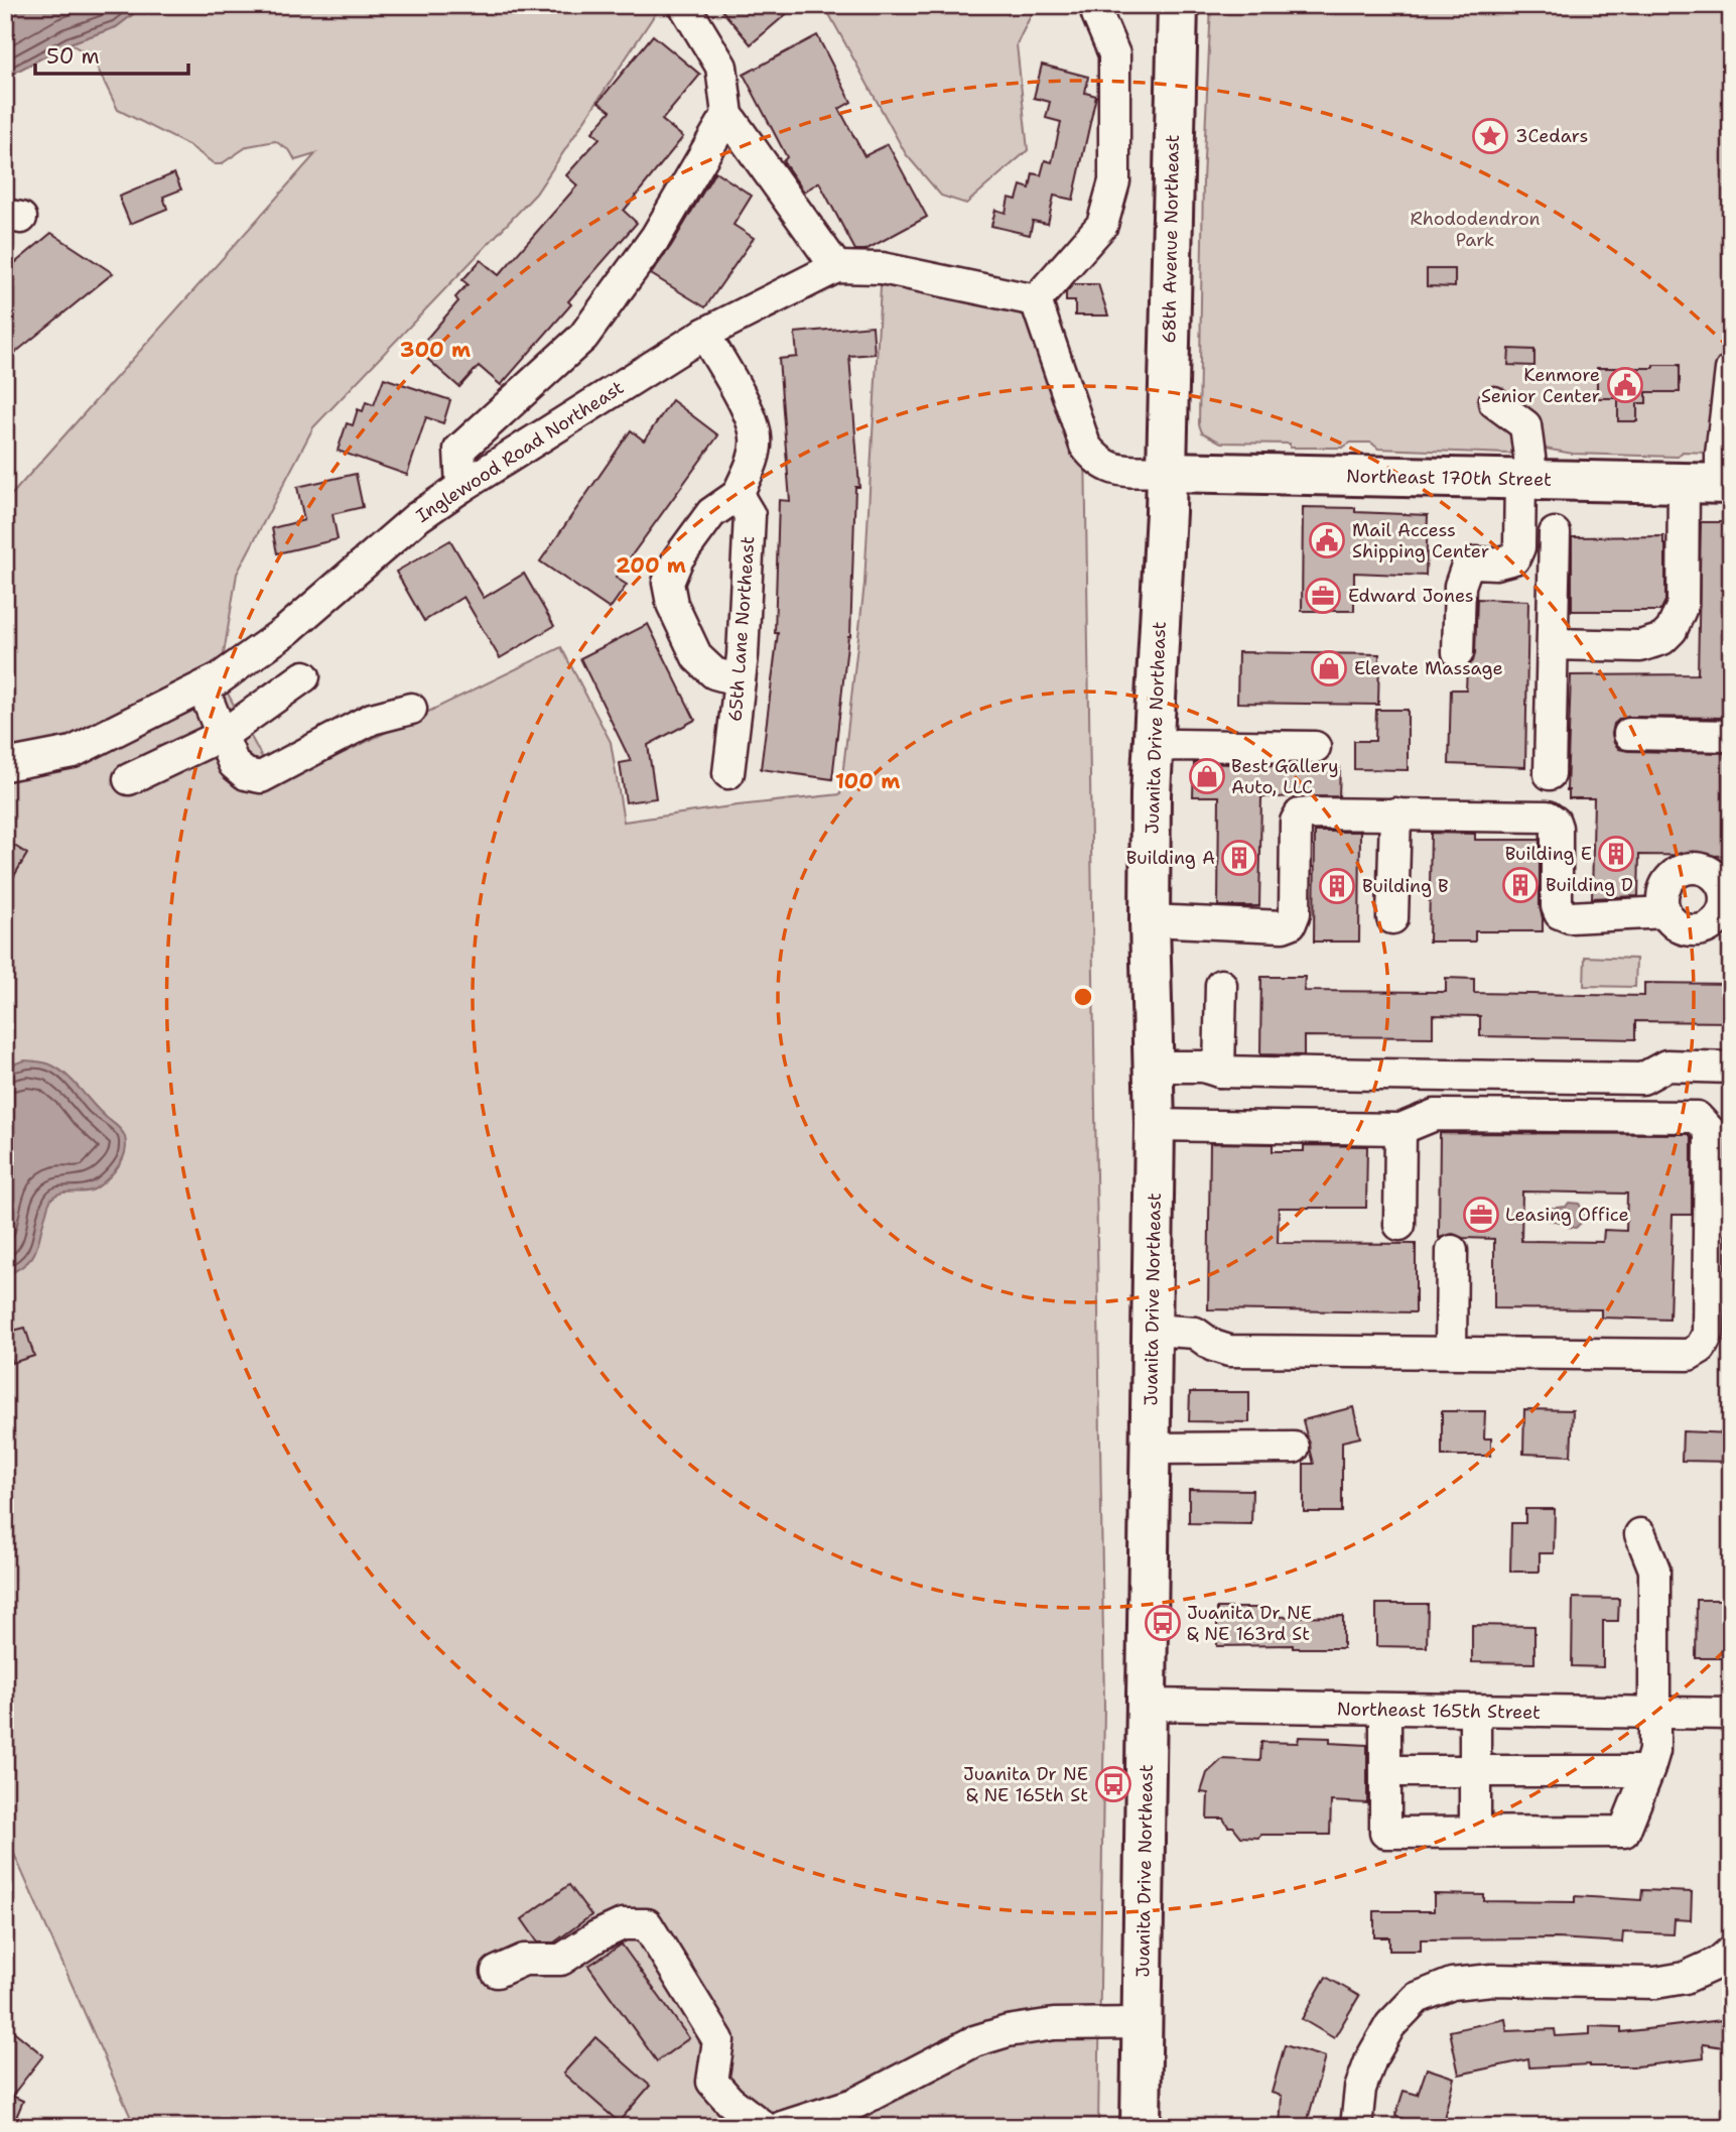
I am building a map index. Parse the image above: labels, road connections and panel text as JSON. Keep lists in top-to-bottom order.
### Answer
{
  "streets": {
    "main road": ["68th Avenue Northeast", "Northeast 170th Street", "Juanita Drive Northeast"],
    "street": ["Inglewood Road Northeast", "65th Lane Northeast", "Northeast 165th Street"]
  },
  "crossings": [
    ["68th Avenue Northeast", "Northeast 170th Street"],
    ["68th Avenue Northeast", "Juanita Drive Northeast"],
    ["Northeast 170th Street", "Juanita Drive Northeast"],
    ["Juanita Drive Northeast", "Northeast 165th Street"]
  ],
  "parks": ["Rhododendron Park"],
  "places": {
    "place": ["3Cedars"],
    "public building": ["Kenmore Senior Center", "Mail Access Shipping Center"],
    "office": ["Edward Jones", "Leasing Office"],
    "shop": ["Elevate Massage", "Best Gallery Auto, LLC"],
    "building": [
      "Building E",
      "Building A",
      "Building D",
      "Building B"
    ],
    "bus stop": ["Juanita Dr NE & NE 163rd St", "Juanita Dr NE & NE 165th St"]
  },
  "scale_bar": "50 m",
  "rings": ["300 m", "200 m", "100 m"]
}
